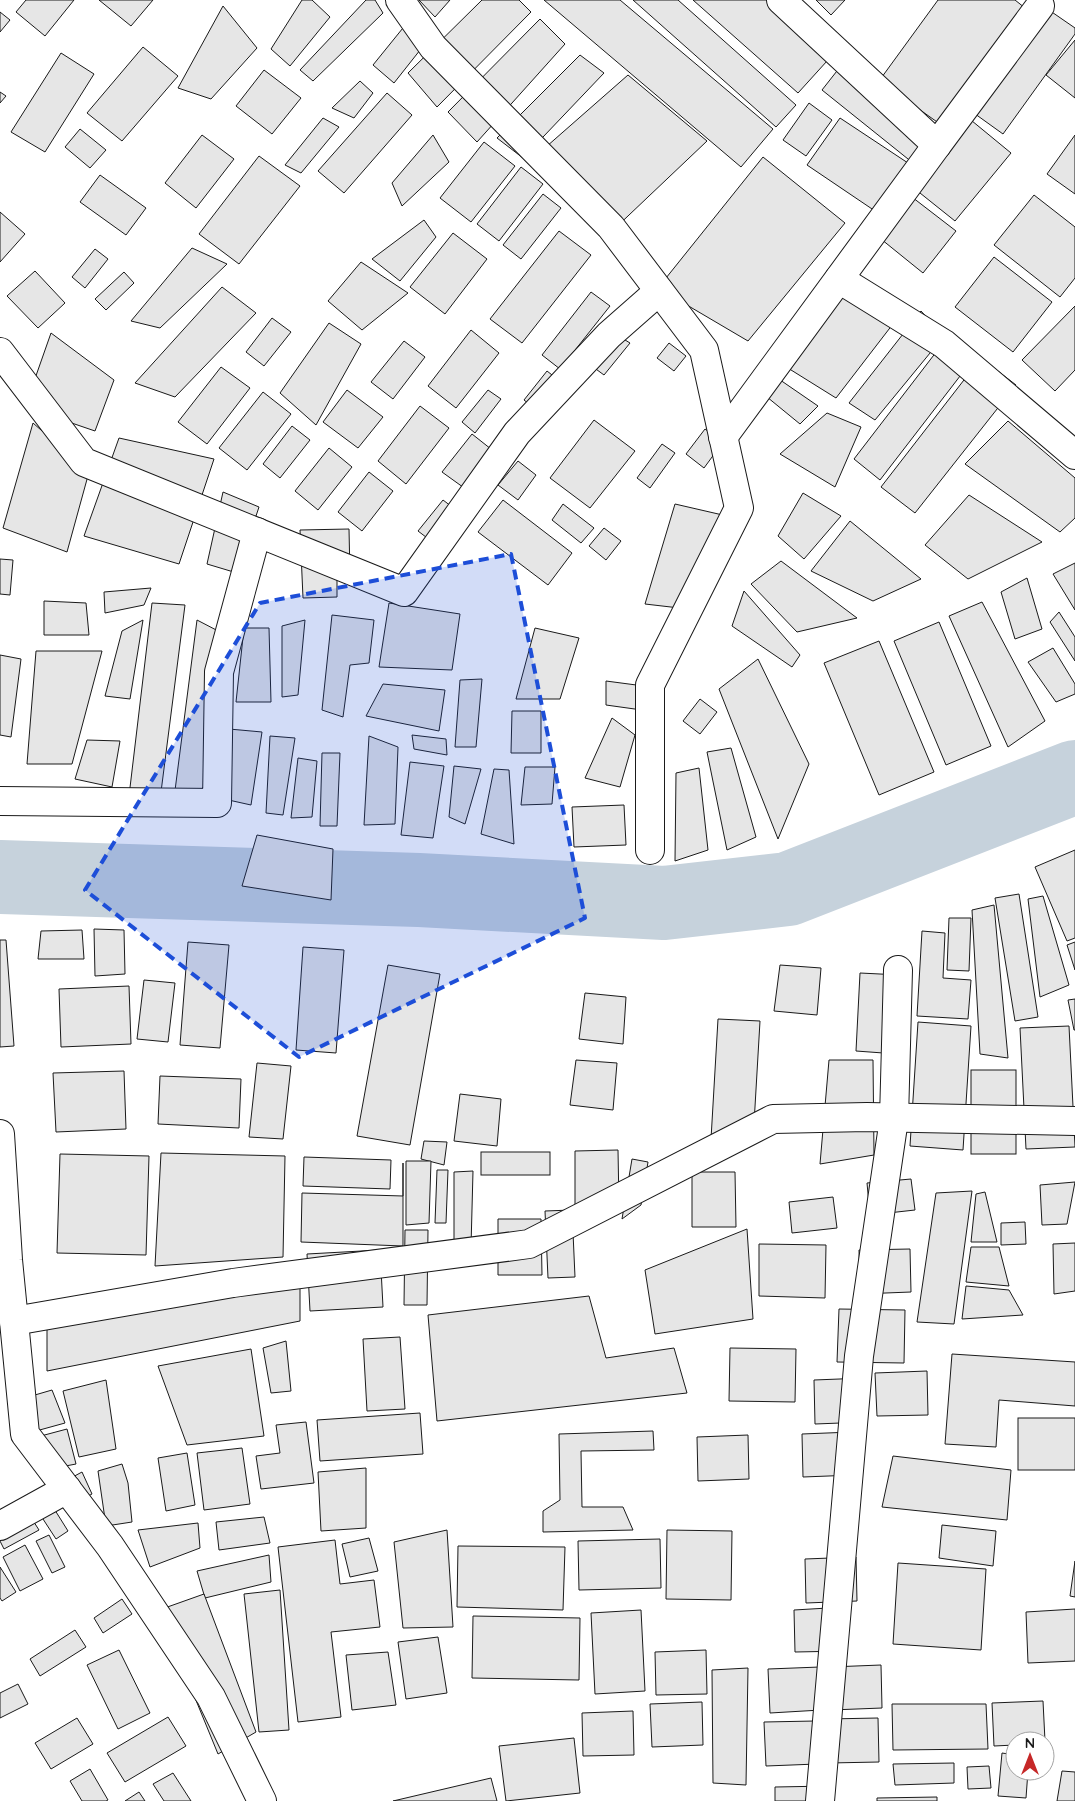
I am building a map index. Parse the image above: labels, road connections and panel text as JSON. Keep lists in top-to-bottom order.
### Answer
{
  "north": "top"
}
